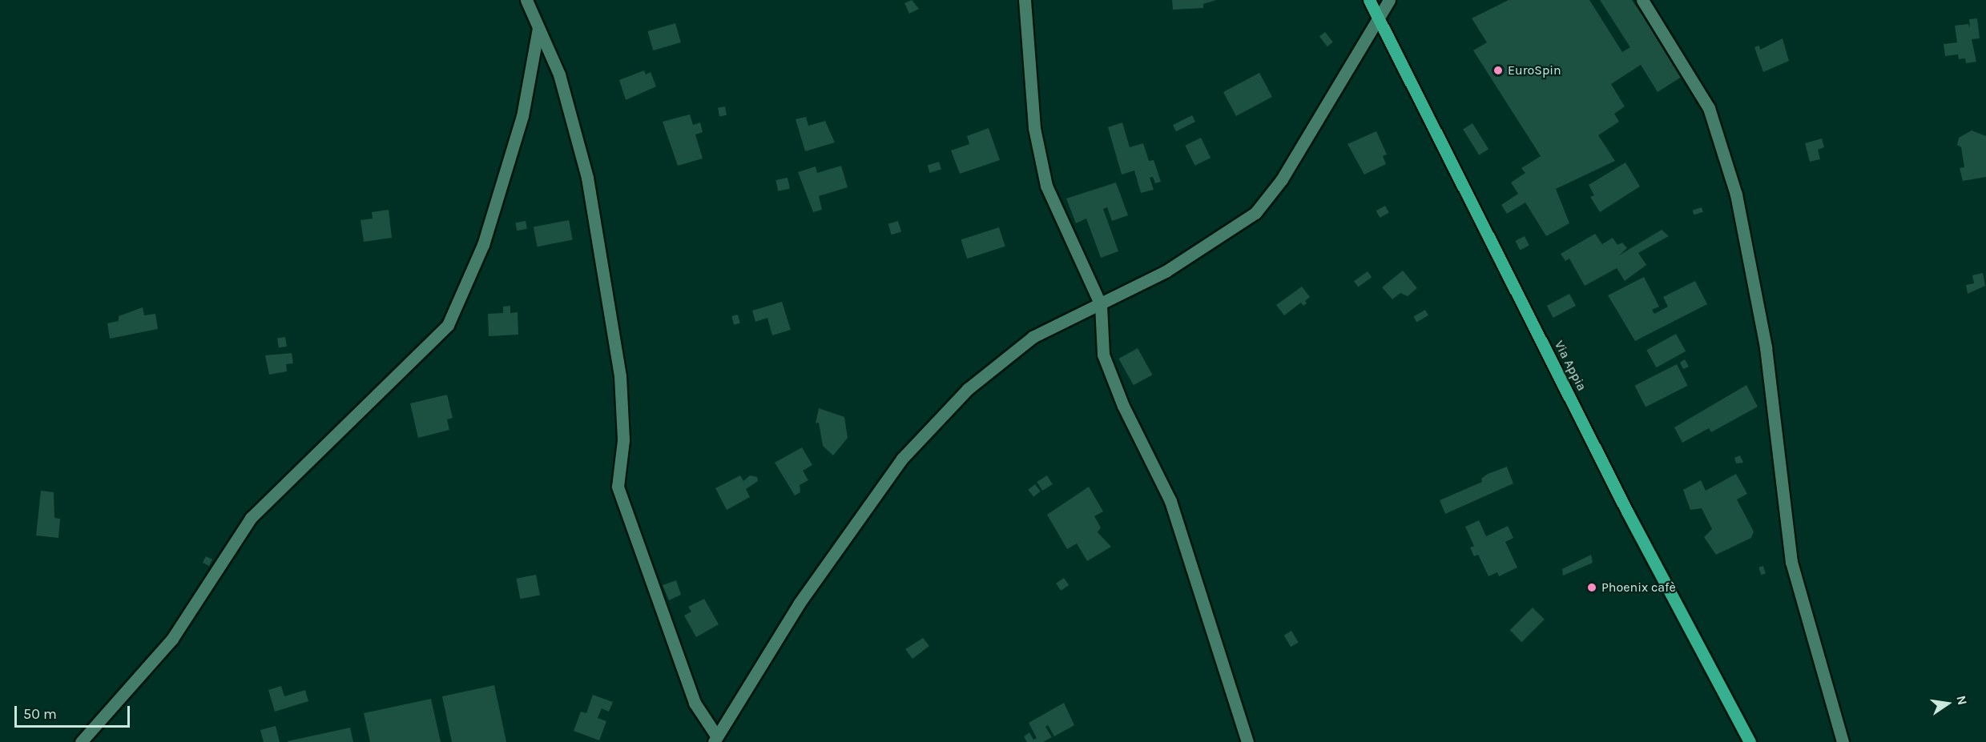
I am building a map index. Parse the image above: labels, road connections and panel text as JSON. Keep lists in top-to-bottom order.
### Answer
{
  "streets": {
    "main road": ["Via Appia"]
  },
  "places": ["EuroSpin", "Phoenix cafè"],
  "scale_bar": "50 m",
  "north": "right"
}
